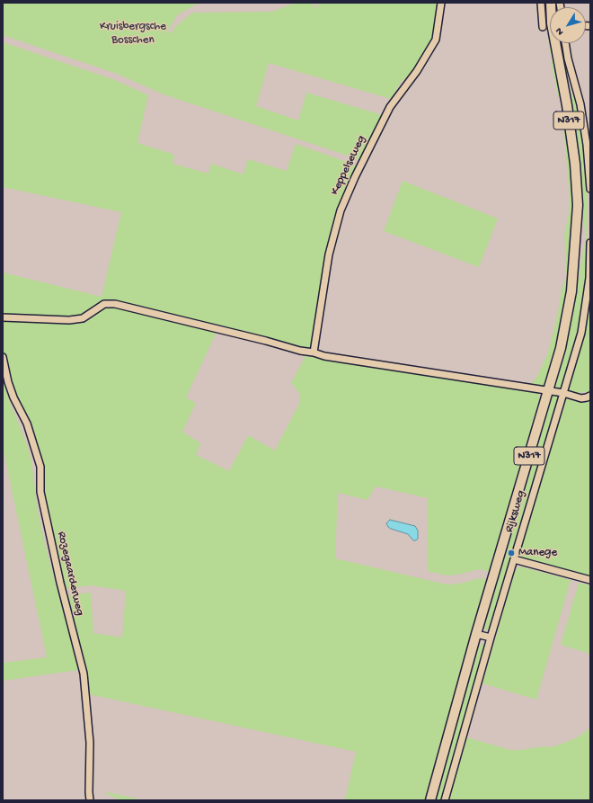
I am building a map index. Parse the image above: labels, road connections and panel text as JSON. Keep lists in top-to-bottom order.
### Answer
{
  "streets": {
    "main road": ["N317", "Rijksweg"],
    "street": ["Keppelseweg", "Rozegaarderweg"]
  },
  "crossings": [
    ["N317", "Rijksweg"]
  ],
  "parks": ["Kruisbergsche Bosschen"],
  "places": ["Manege"],
  "north": "bottom left"
}
